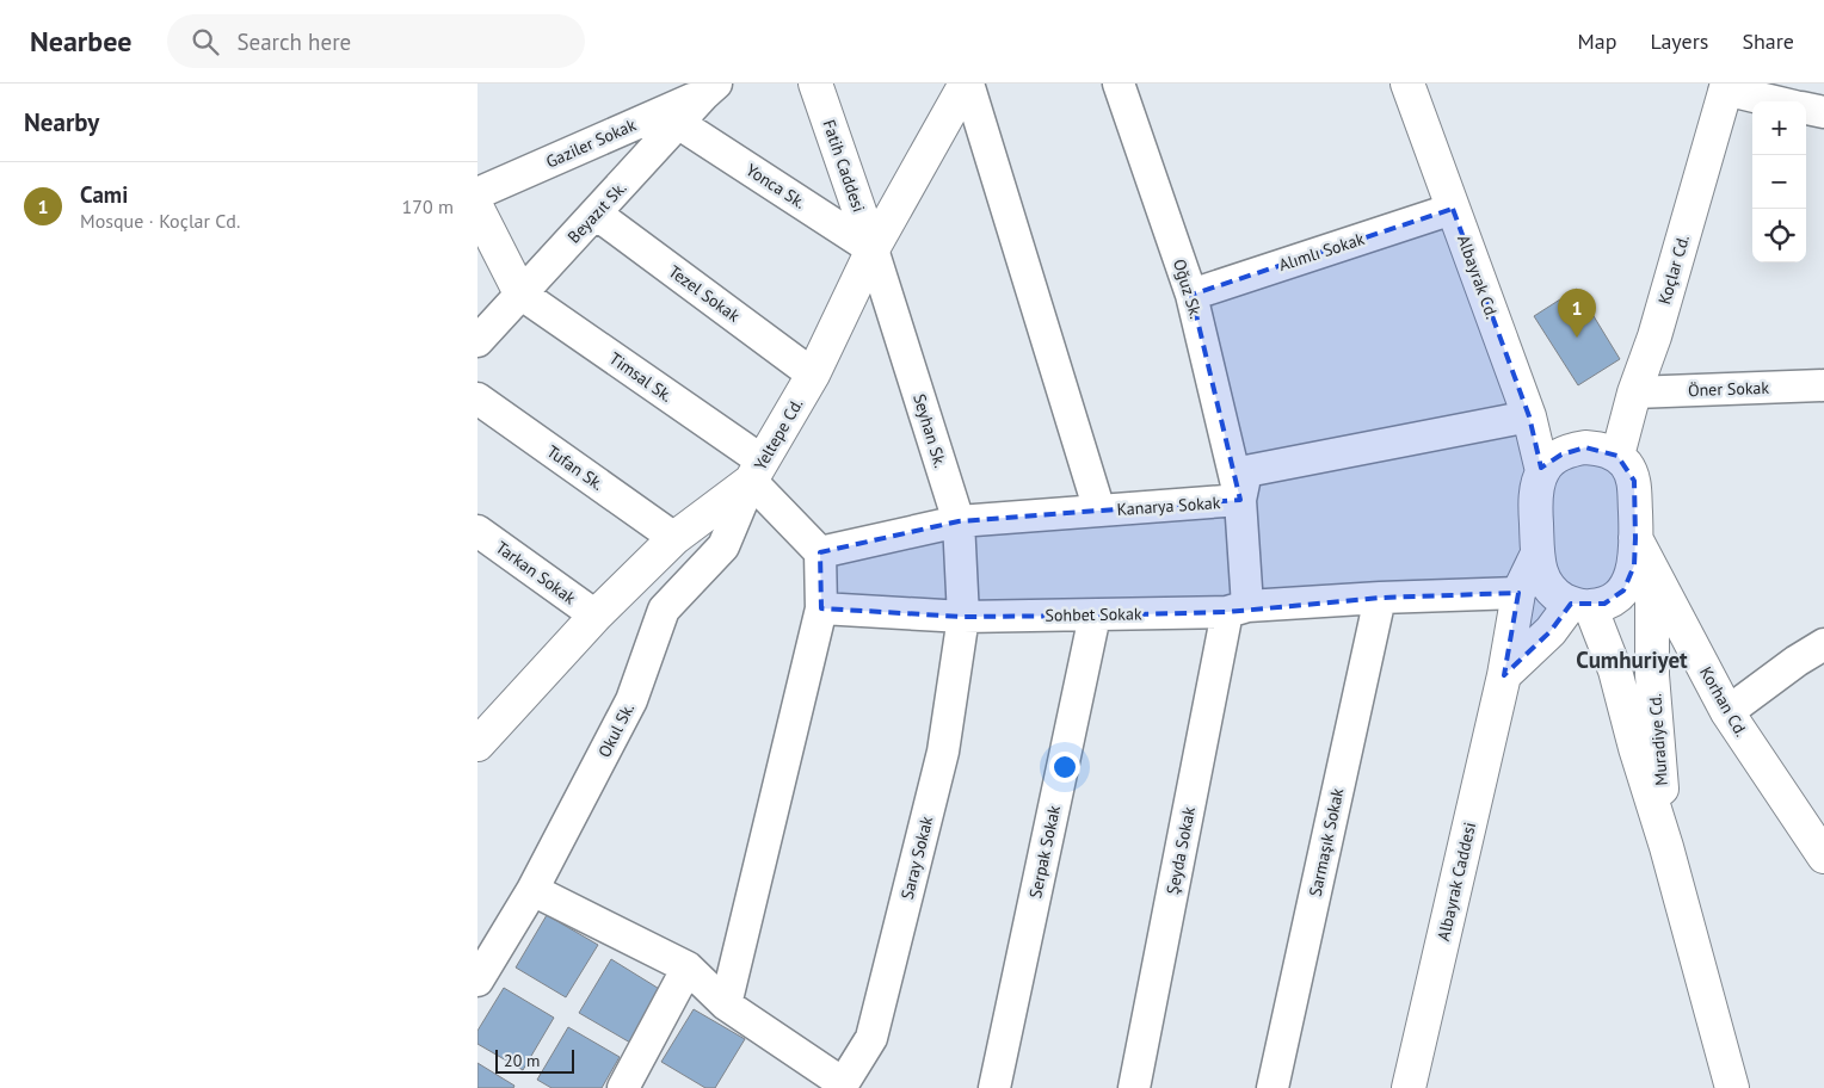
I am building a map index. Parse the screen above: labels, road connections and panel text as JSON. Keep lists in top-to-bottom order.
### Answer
{
  "streets": {
    "street": [
      "Gaziler Sokak",
      "Fatih Caddesi",
      "Yonca Sk.",
      "Beyazıt Sk.",
      "Alımlı Sokak",
      "Koçlar Cd.",
      "Albayrak Cd.",
      "Oğuz Sk.",
      "Tezel Sokak",
      "Timsal Sk.",
      "Öner Sokak",
      "Seyhan Sk.",
      "Yeltepe Cd.",
      "Tufan Sk.",
      "Kanarya Sokak",
      "Tarkan Sokak",
      "Sohbet Sokak",
      "Korhan Cd.",
      "Okul Sk.",
      "Muradiye Cd.",
      "Sarmaşık Sokak",
      "Şeyda Sokak",
      "Serpak Sokak",
      "Saray Sokak",
      "Albayrak Caddesi"
    ]
  },
  "crossings": [
    ["Gaziler Sokak", "Beyazıt Sk."],
    ["Fatih Caddesi", "Yonca Sk."],
    ["Fatih Caddesi", "Seyhan Sk."],
    ["Fatih Caddesi", "Yeltepe Cd."],
    ["Yonca Sk.", "Beyazıt Sk."],
    ["Yonca Sk.", "Seyhan Sk."],
    ["Yonca Sk.", "Yeltepe Cd."],
    ["Beyazıt Sk.", "Tezel Sokak"],
    ["Beyazıt Sk.", "Timsal Sk."],
    ["Alımlı Sokak", "Albayrak Cd."],
    ["Alımlı Sokak", "Oğuz Sk."],
    ["Koçlar Cd.", "Albayrak Cd."],
    ["Koçlar Cd.", "Öner Sokak"],
    ["Koçlar Cd.", "Korhan Cd."],
    ["Koçlar Cd.", "Muradiye Cd."],
    ["Koçlar Cd.", "Albayrak Caddesi"],
    ["Albayrak Cd.", "Kanarya Sokak"],
    ["Albayrak Cd.", "Korhan Cd."],
    ["Albayrak Cd.", "Muradiye Cd."],
    ["Albayrak Cd.", "Albayrak Caddesi"],
    ["Oğuz Sk.", "Kanarya Sokak"],
    ["Oğuz Sk.", "Şeyda Sokak"],
    ["Tezel Sokak", "Yeltepe Cd."],
    ["Timsal Sk.", "Yeltepe Cd."],
    ["Timsal Sk.", "Okul Sk."],
    ["Seyhan Sk.", "Yeltepe Cd."],
    ["Seyhan Sk.", "Kanarya Sokak"],
    ["Seyhan Sk.", "Sohbet Sokak"],
    ["Seyhan Sk.", "Saray Sokak"],
    ["Yeltepe Cd.", "Tufan Sk."],
    ["Yeltepe Cd.", "Tarkan Sokak"],
    ["Yeltepe Cd.", "Okul Sk."],
    ["Kanarya Sokak", "Şeyda Sokak"],
    ["Sohbet Sokak", "Sarmaşık Sokak"],
    ["Sohbet Sokak", "Şeyda Sokak"],
    ["Sohbet Sokak", "Serpak Sokak"],
    ["Sohbet Sokak", "Saray Sokak"],
    ["Sohbet Sokak", "Albayrak Caddesi"],
    ["Korhan Cd.", "Muradiye Cd."],
    ["Korhan Cd.", "Albayrak Caddesi"],
    ["Muradiye Cd.", "Albayrak Caddesi"]
  ],
  "districts": ["Cumhuriyet"],
  "scale_bar": "20 m",
  "page": {
    "header": "Nearbee",
    "search": "Search here",
    "nav": ["Map", "Layers", "Share"],
    "heading": "Nearby",
    "map_buttons": ["+", "−"],
    "list": [
      {
        "mark": "1",
        "name": "Cami",
        "note": "Mosque · Koçlar Cd.",
        "value": "170 m"
      }
    ],
    "pins": "1",
    "scale": "20 m"
  }
}
